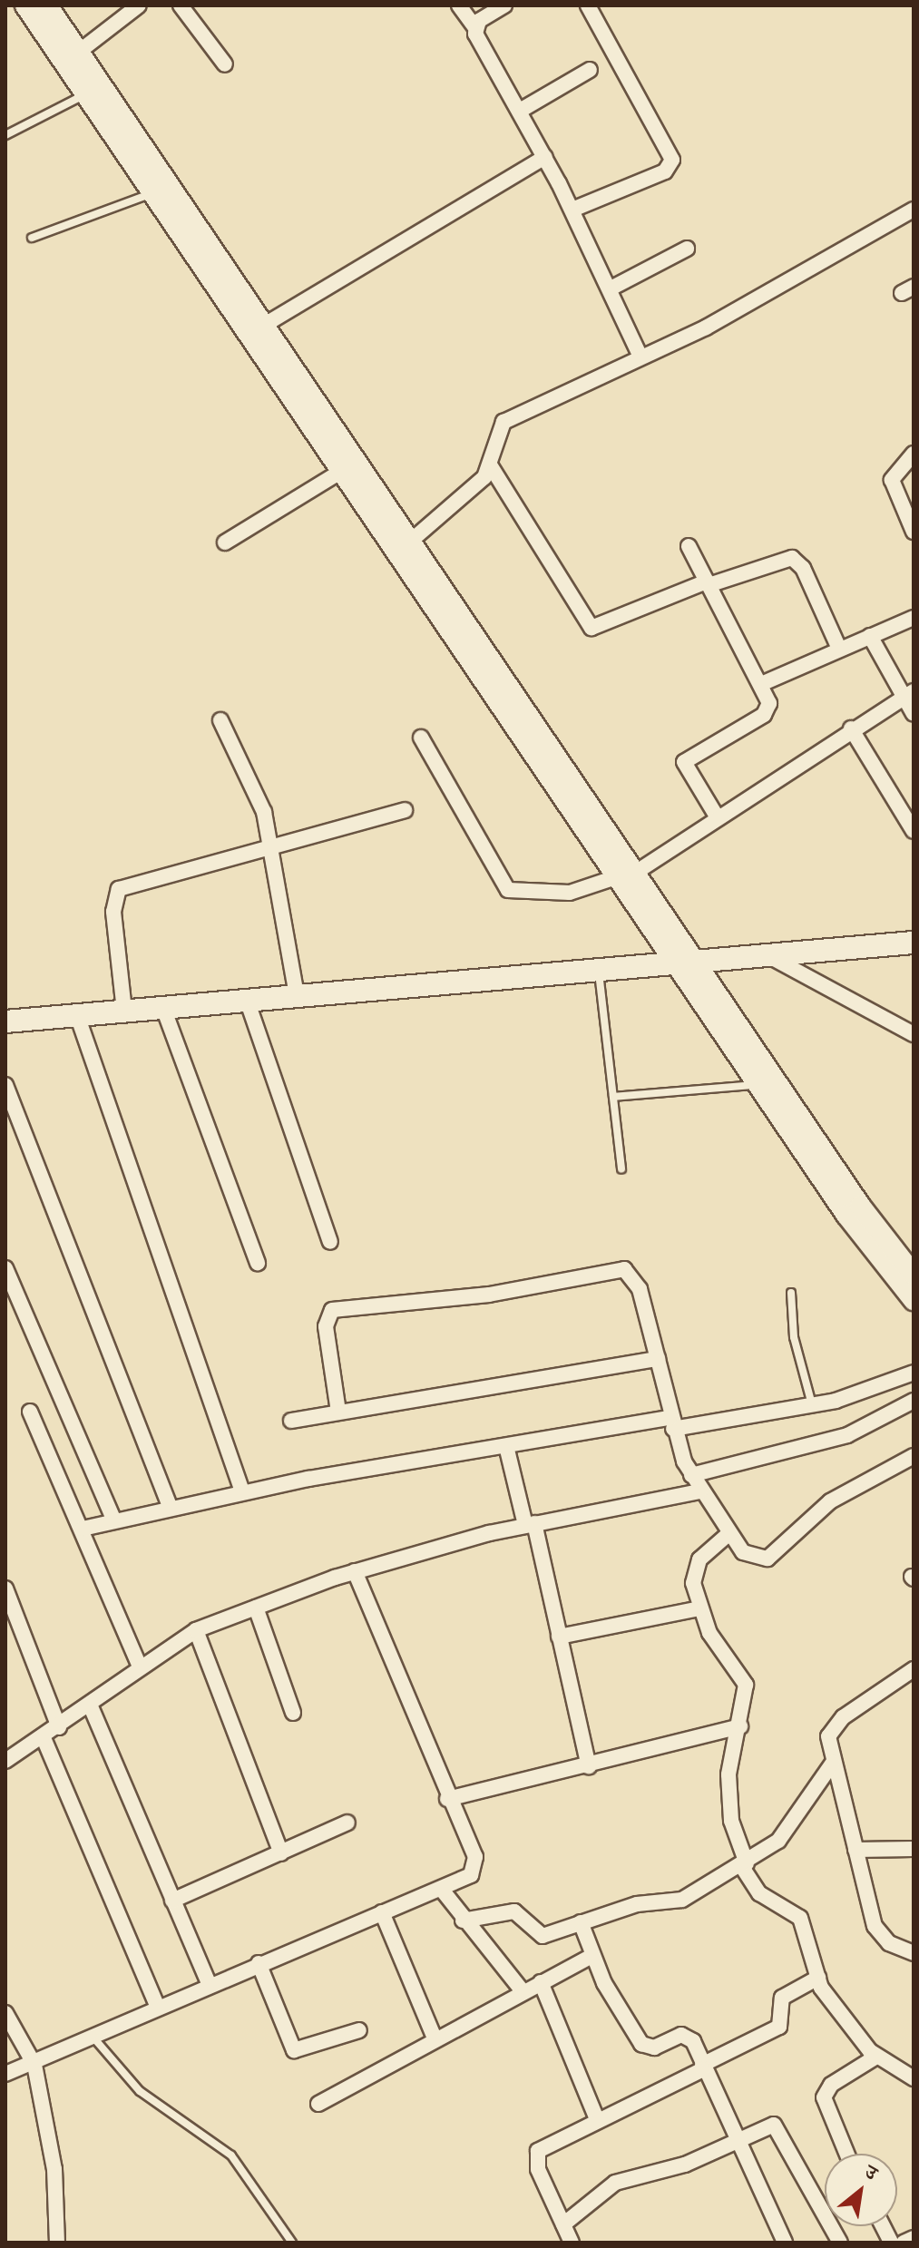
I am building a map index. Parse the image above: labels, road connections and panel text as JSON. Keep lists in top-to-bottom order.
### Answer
{
  "north": "top right"
}
